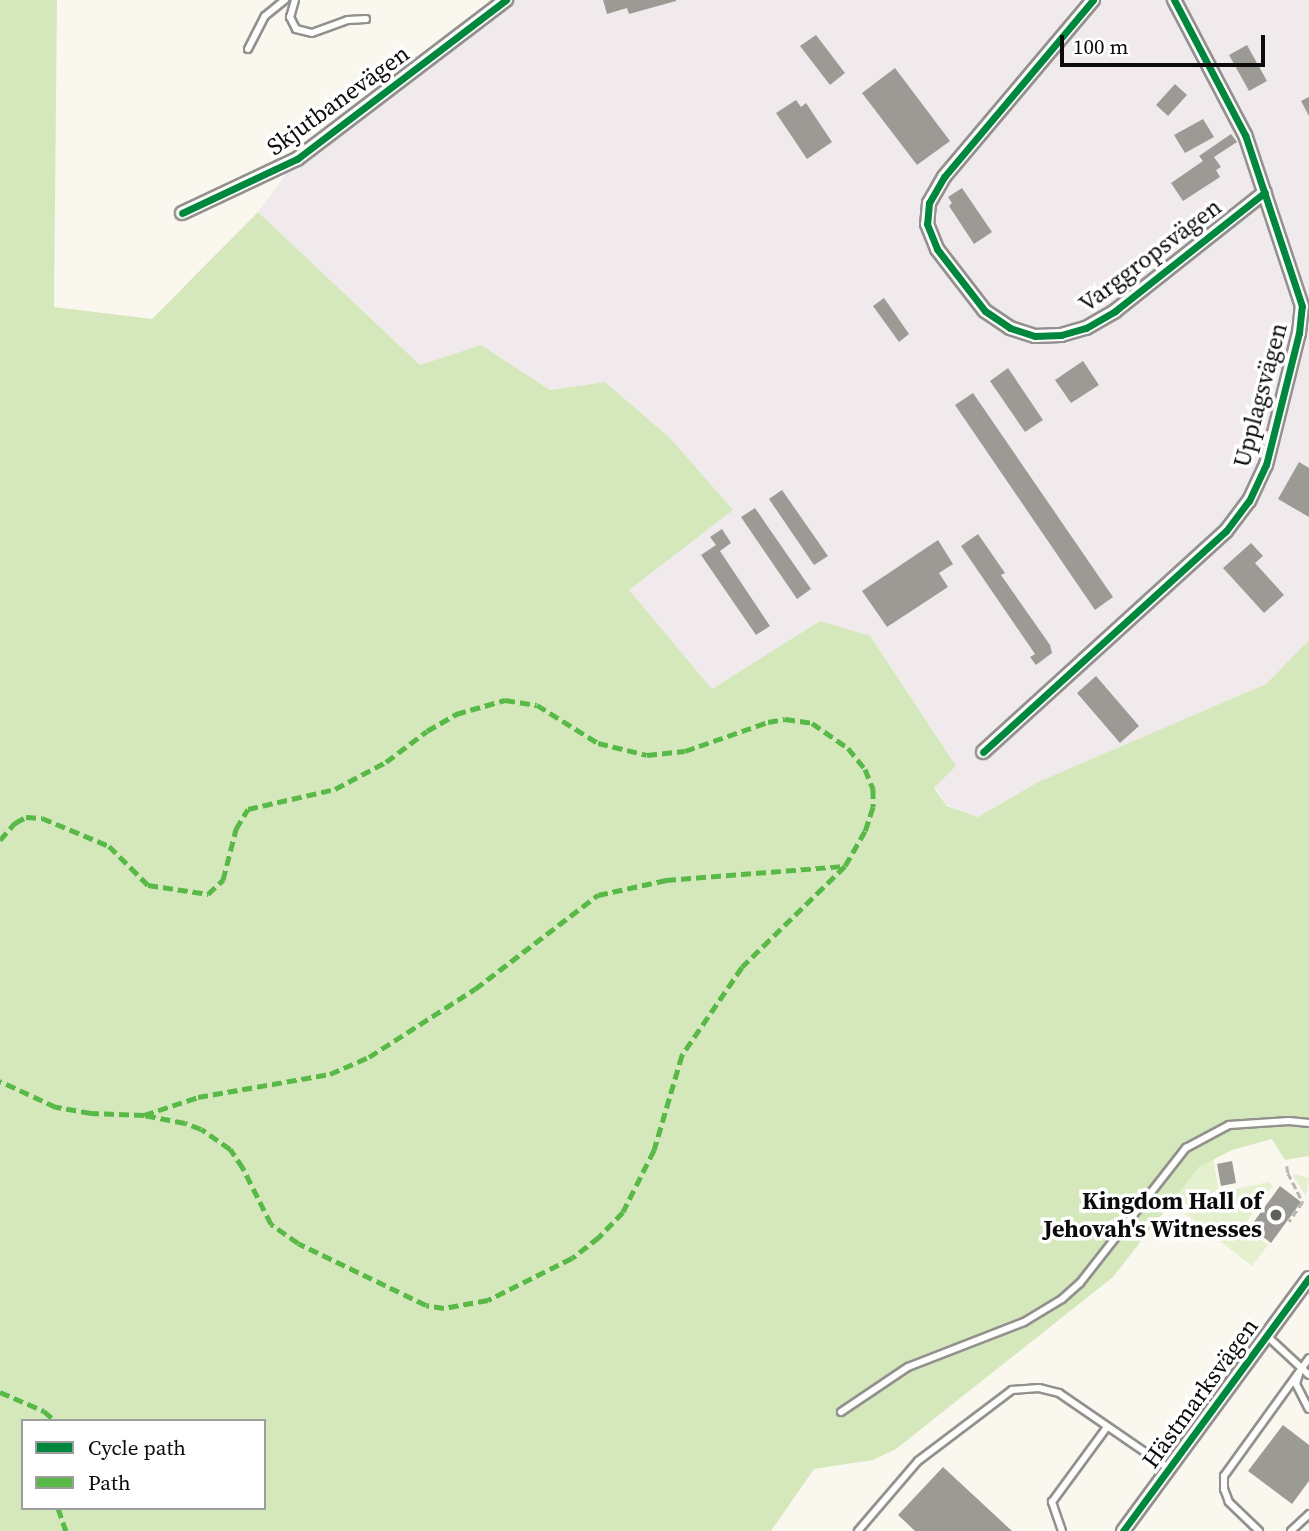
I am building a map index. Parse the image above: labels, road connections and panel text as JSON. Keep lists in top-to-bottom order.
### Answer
{
  "streets": {
    "street": [
      "Skjutbanevägen",
      "Varggropsvägen",
      "Upplagsvägen",
      "Hästmarksvägen"
    ]
  },
  "crossings": [
    ["Varggropsvägen", "Upplagsvägen"]
  ],
  "places": ["Kingdom Hall of Jehovah's Witnesses"],
  "legend": ["Cycle path", "Path"],
  "scale_bar": "100 m"
}
